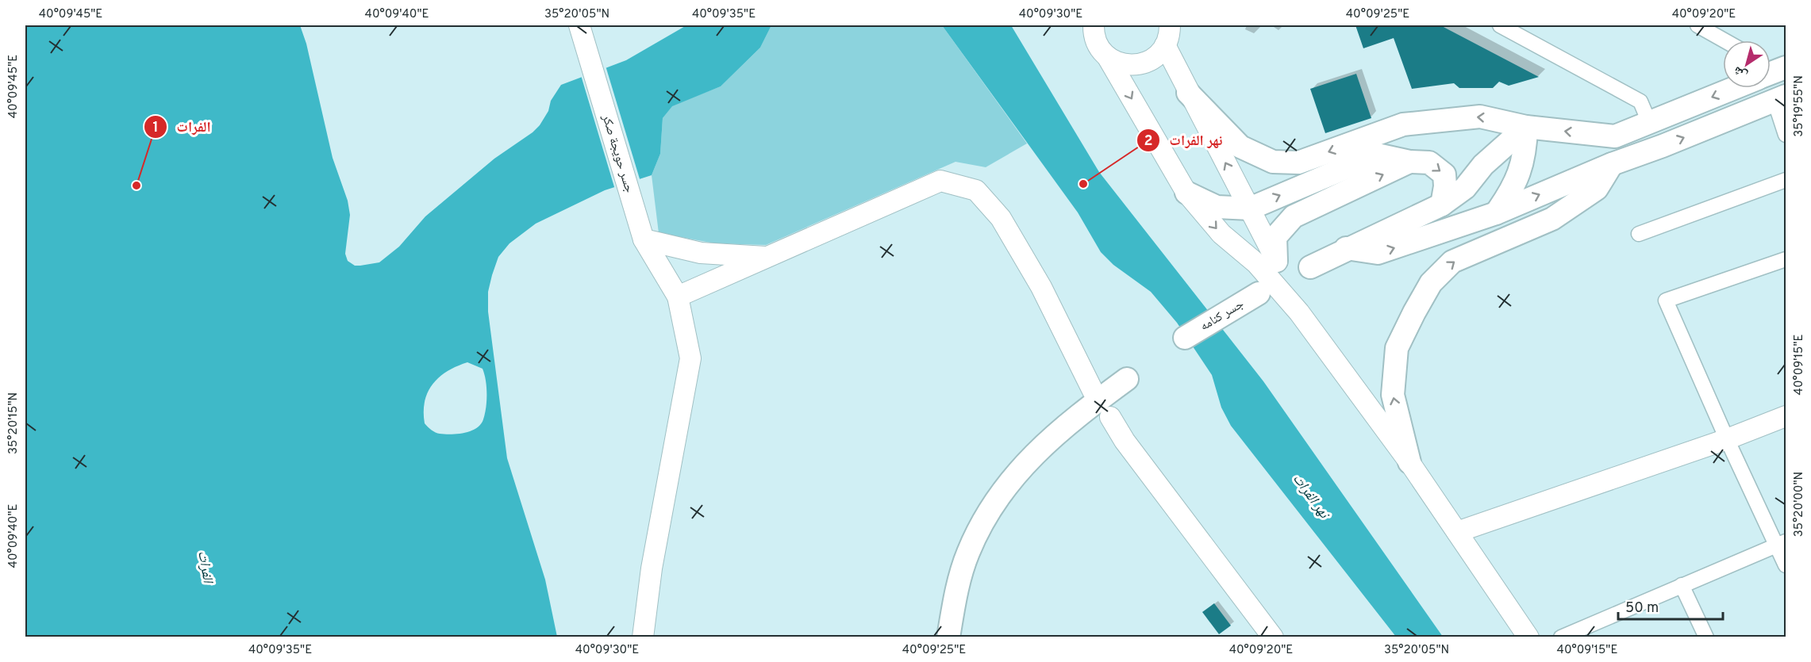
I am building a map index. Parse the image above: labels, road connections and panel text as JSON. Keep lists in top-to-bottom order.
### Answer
{
  "streets": {
    "main road": ["جسر كنامه"],
    "street": ["جسر حويجة صكر"]
  },
  "water": ["نهر الفرات", "الفرات"],
  "places": ["نهر الفرات", "الفرات"],
  "scale_bar": "50 m",
  "north": "bottom left",
  "coordinates": [
    "40°09'45\"E",
    "40°09'40\"E",
    "35°20'05\"N",
    "40°09'35\"E",
    "40°09'30\"E",
    "40°09'25\"E",
    "40°09'20\"E",
    "35°19'55\"N",
    "40°09'15\"E",
    "35°20'15\"N",
    "35°20'00\"N"
  ]
}
